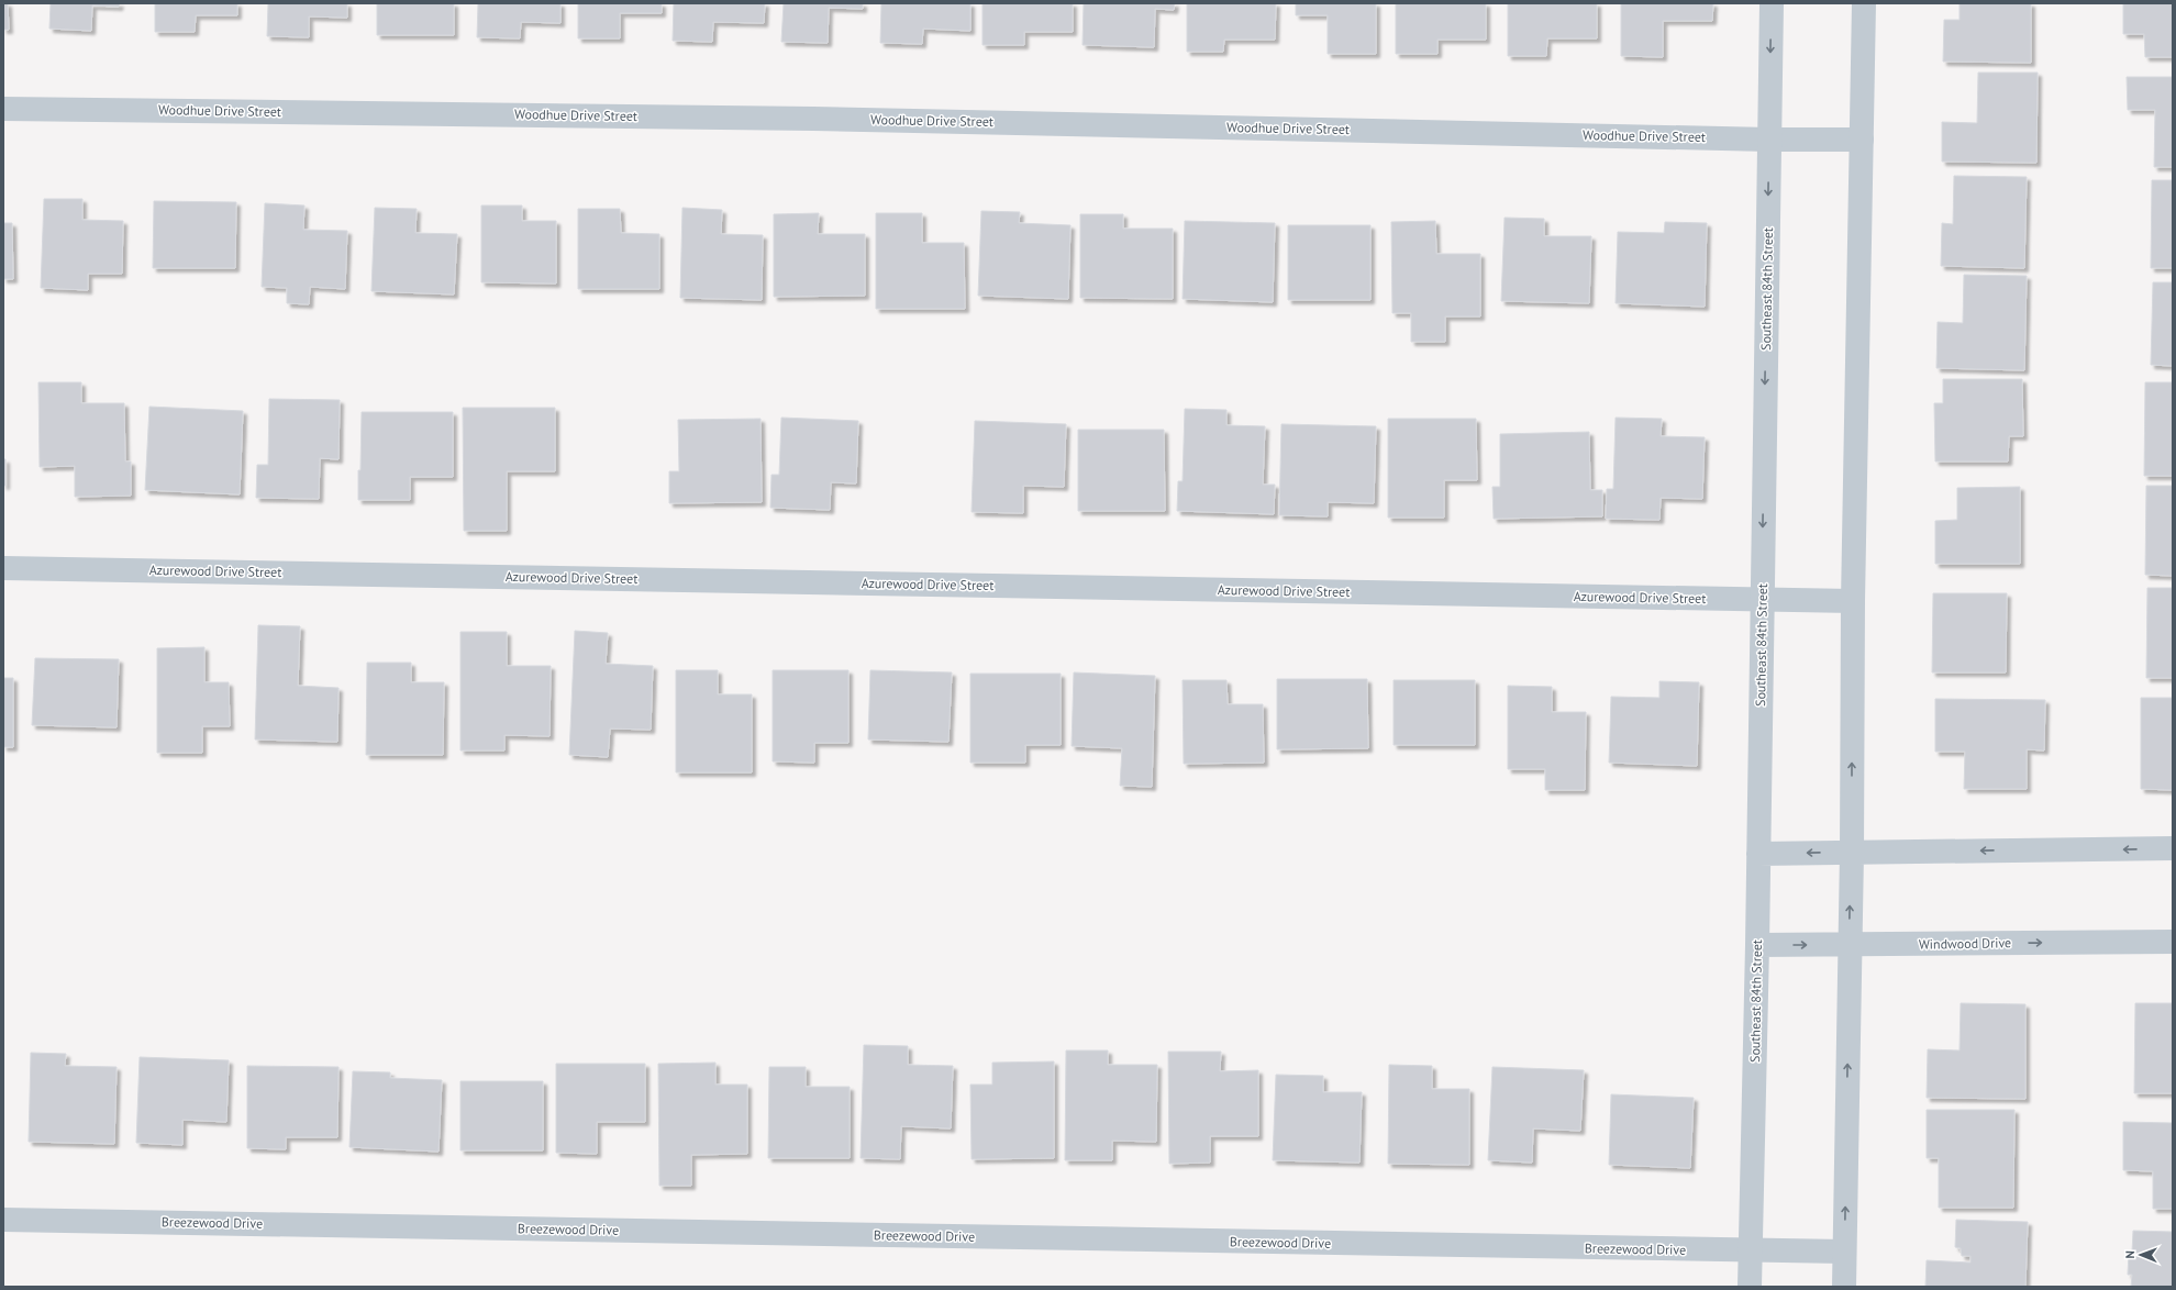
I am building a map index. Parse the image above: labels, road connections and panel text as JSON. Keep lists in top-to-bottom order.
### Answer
{
  "streets": {
    "street": [
      "Woodhue Drive Street",
      "Southeast 84th Street",
      "Azurewood Drive Street",
      "Windwood Drive",
      "Breezewood Drive"
    ]
  },
  "crossings": [
    ["Woodhue Drive Street", "Southeast 84th Street"],
    ["Southeast 84th Street", "Azurewood Drive Street"],
    ["Southeast 84th Street", "Windwood Drive"],
    ["Southeast 84th Street", "Breezewood Drive"]
  ],
  "north": "left"
}
